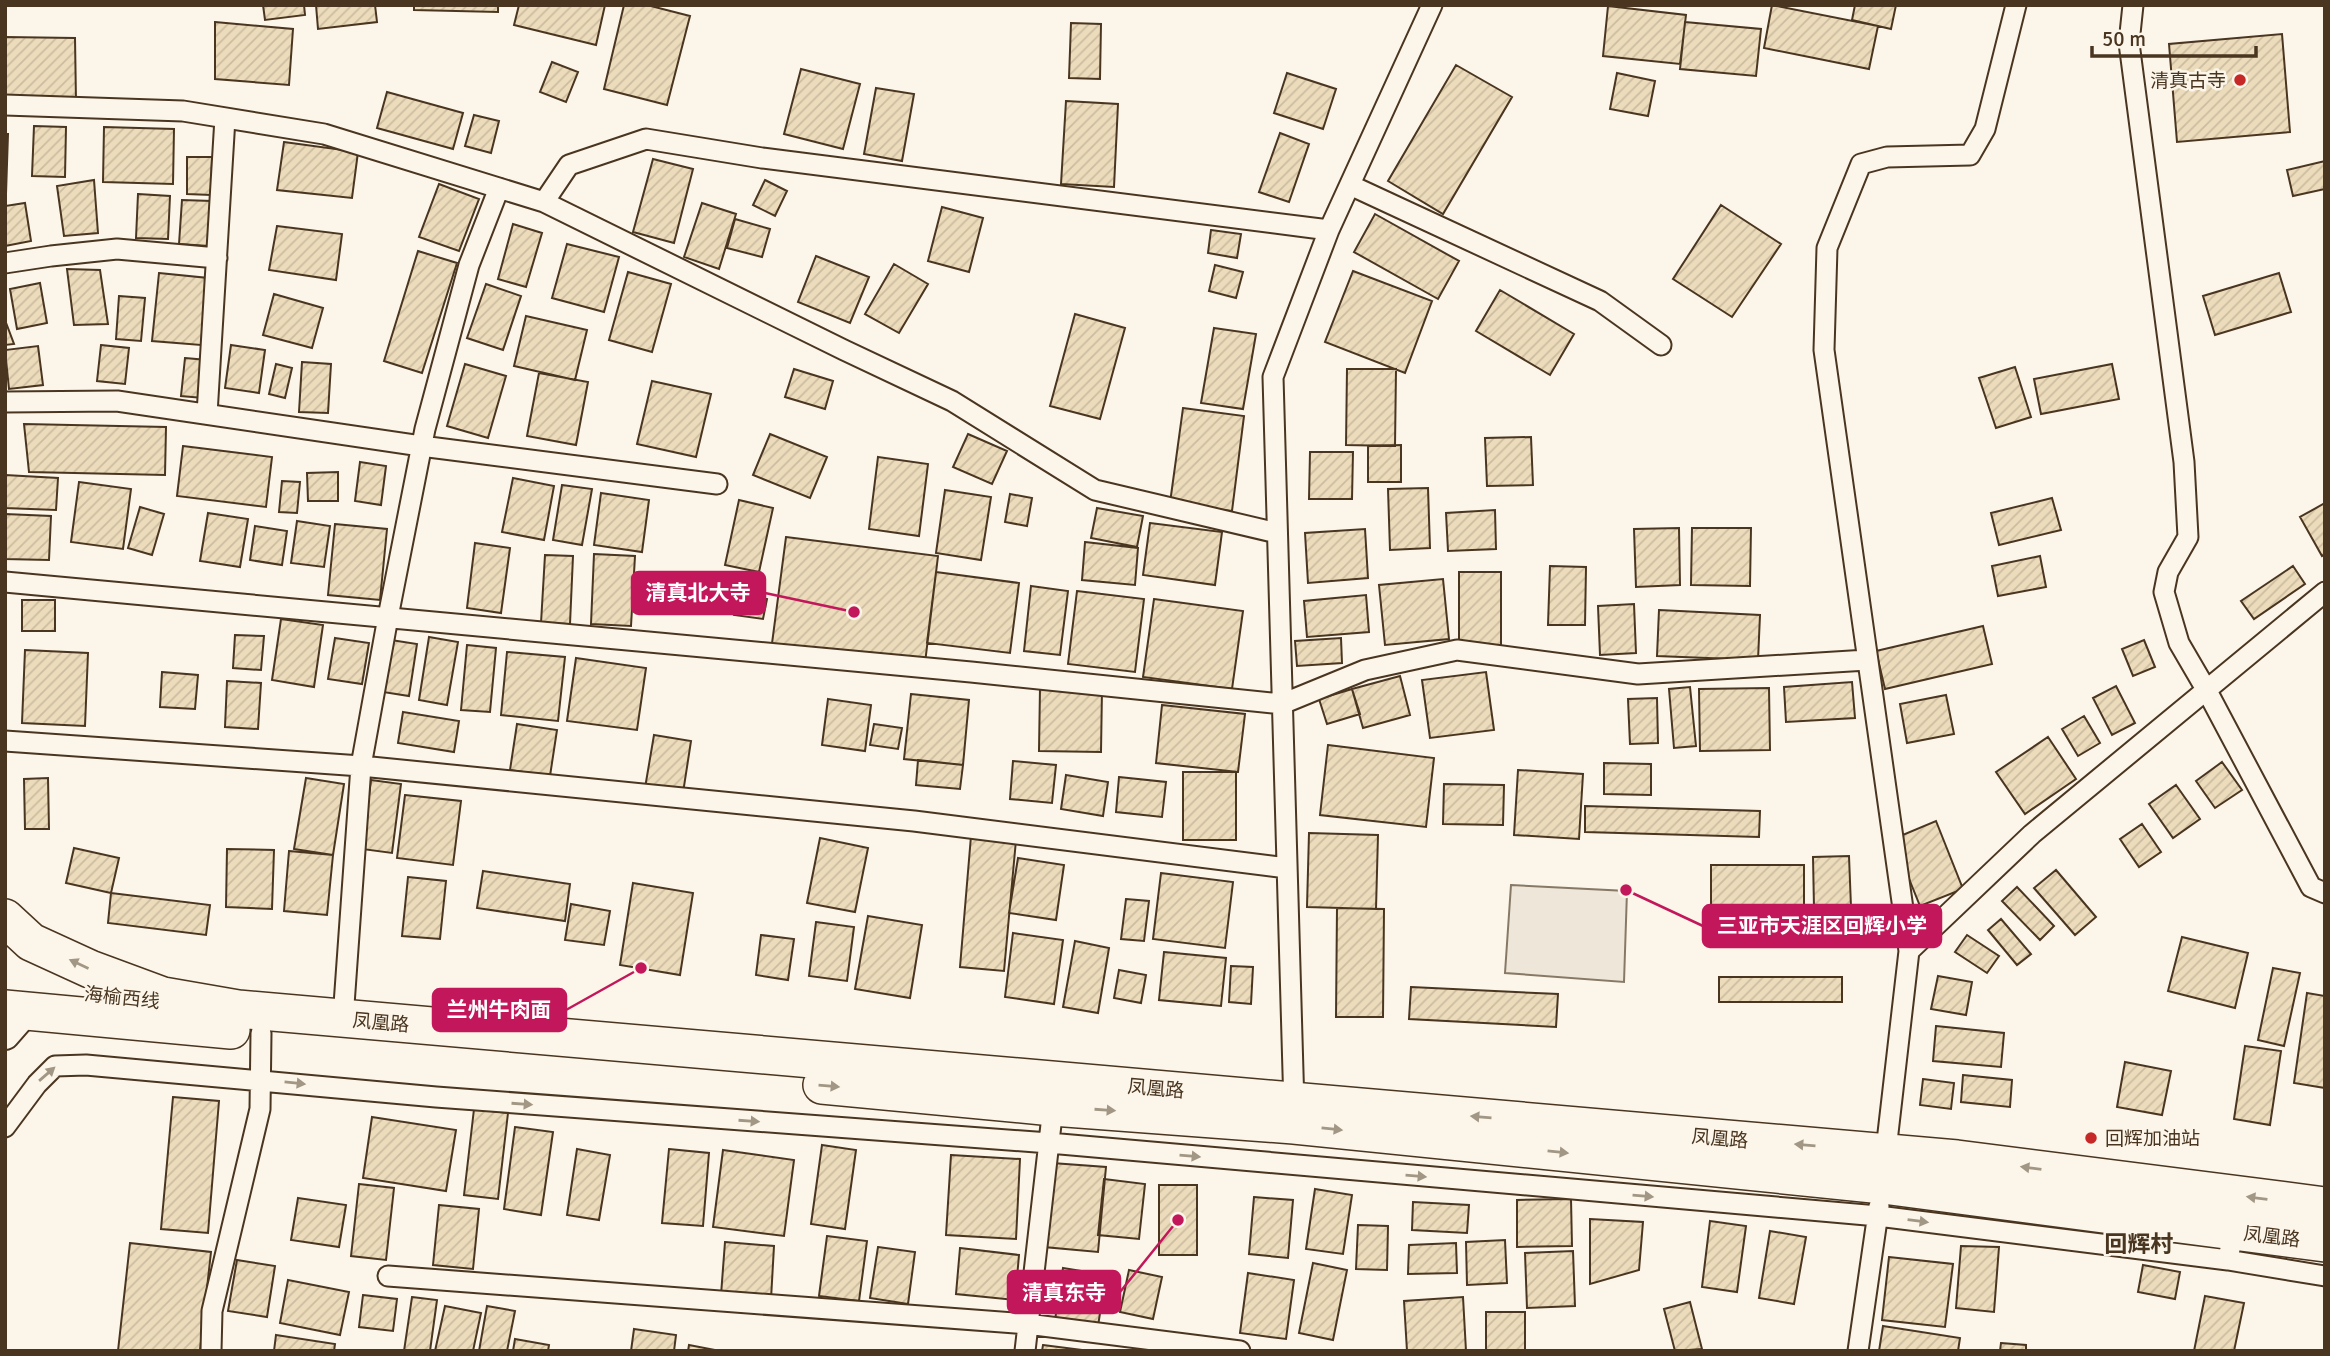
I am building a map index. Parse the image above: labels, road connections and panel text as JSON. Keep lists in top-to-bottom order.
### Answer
{
  "streets": {
    "highway": ["海榆西线", "凤凰路"]
  },
  "crossings": [
    ["海榆西线", "凤凰路"]
  ],
  "districts": ["回辉村"],
  "places": [
    "清真古寺",
    "清真北大寺",
    "三亚市天涯区回辉小学",
    "兰州牛肉面",
    "回辉加油站",
    "清真东寺"
  ],
  "scale_bar": "50 m"
}
